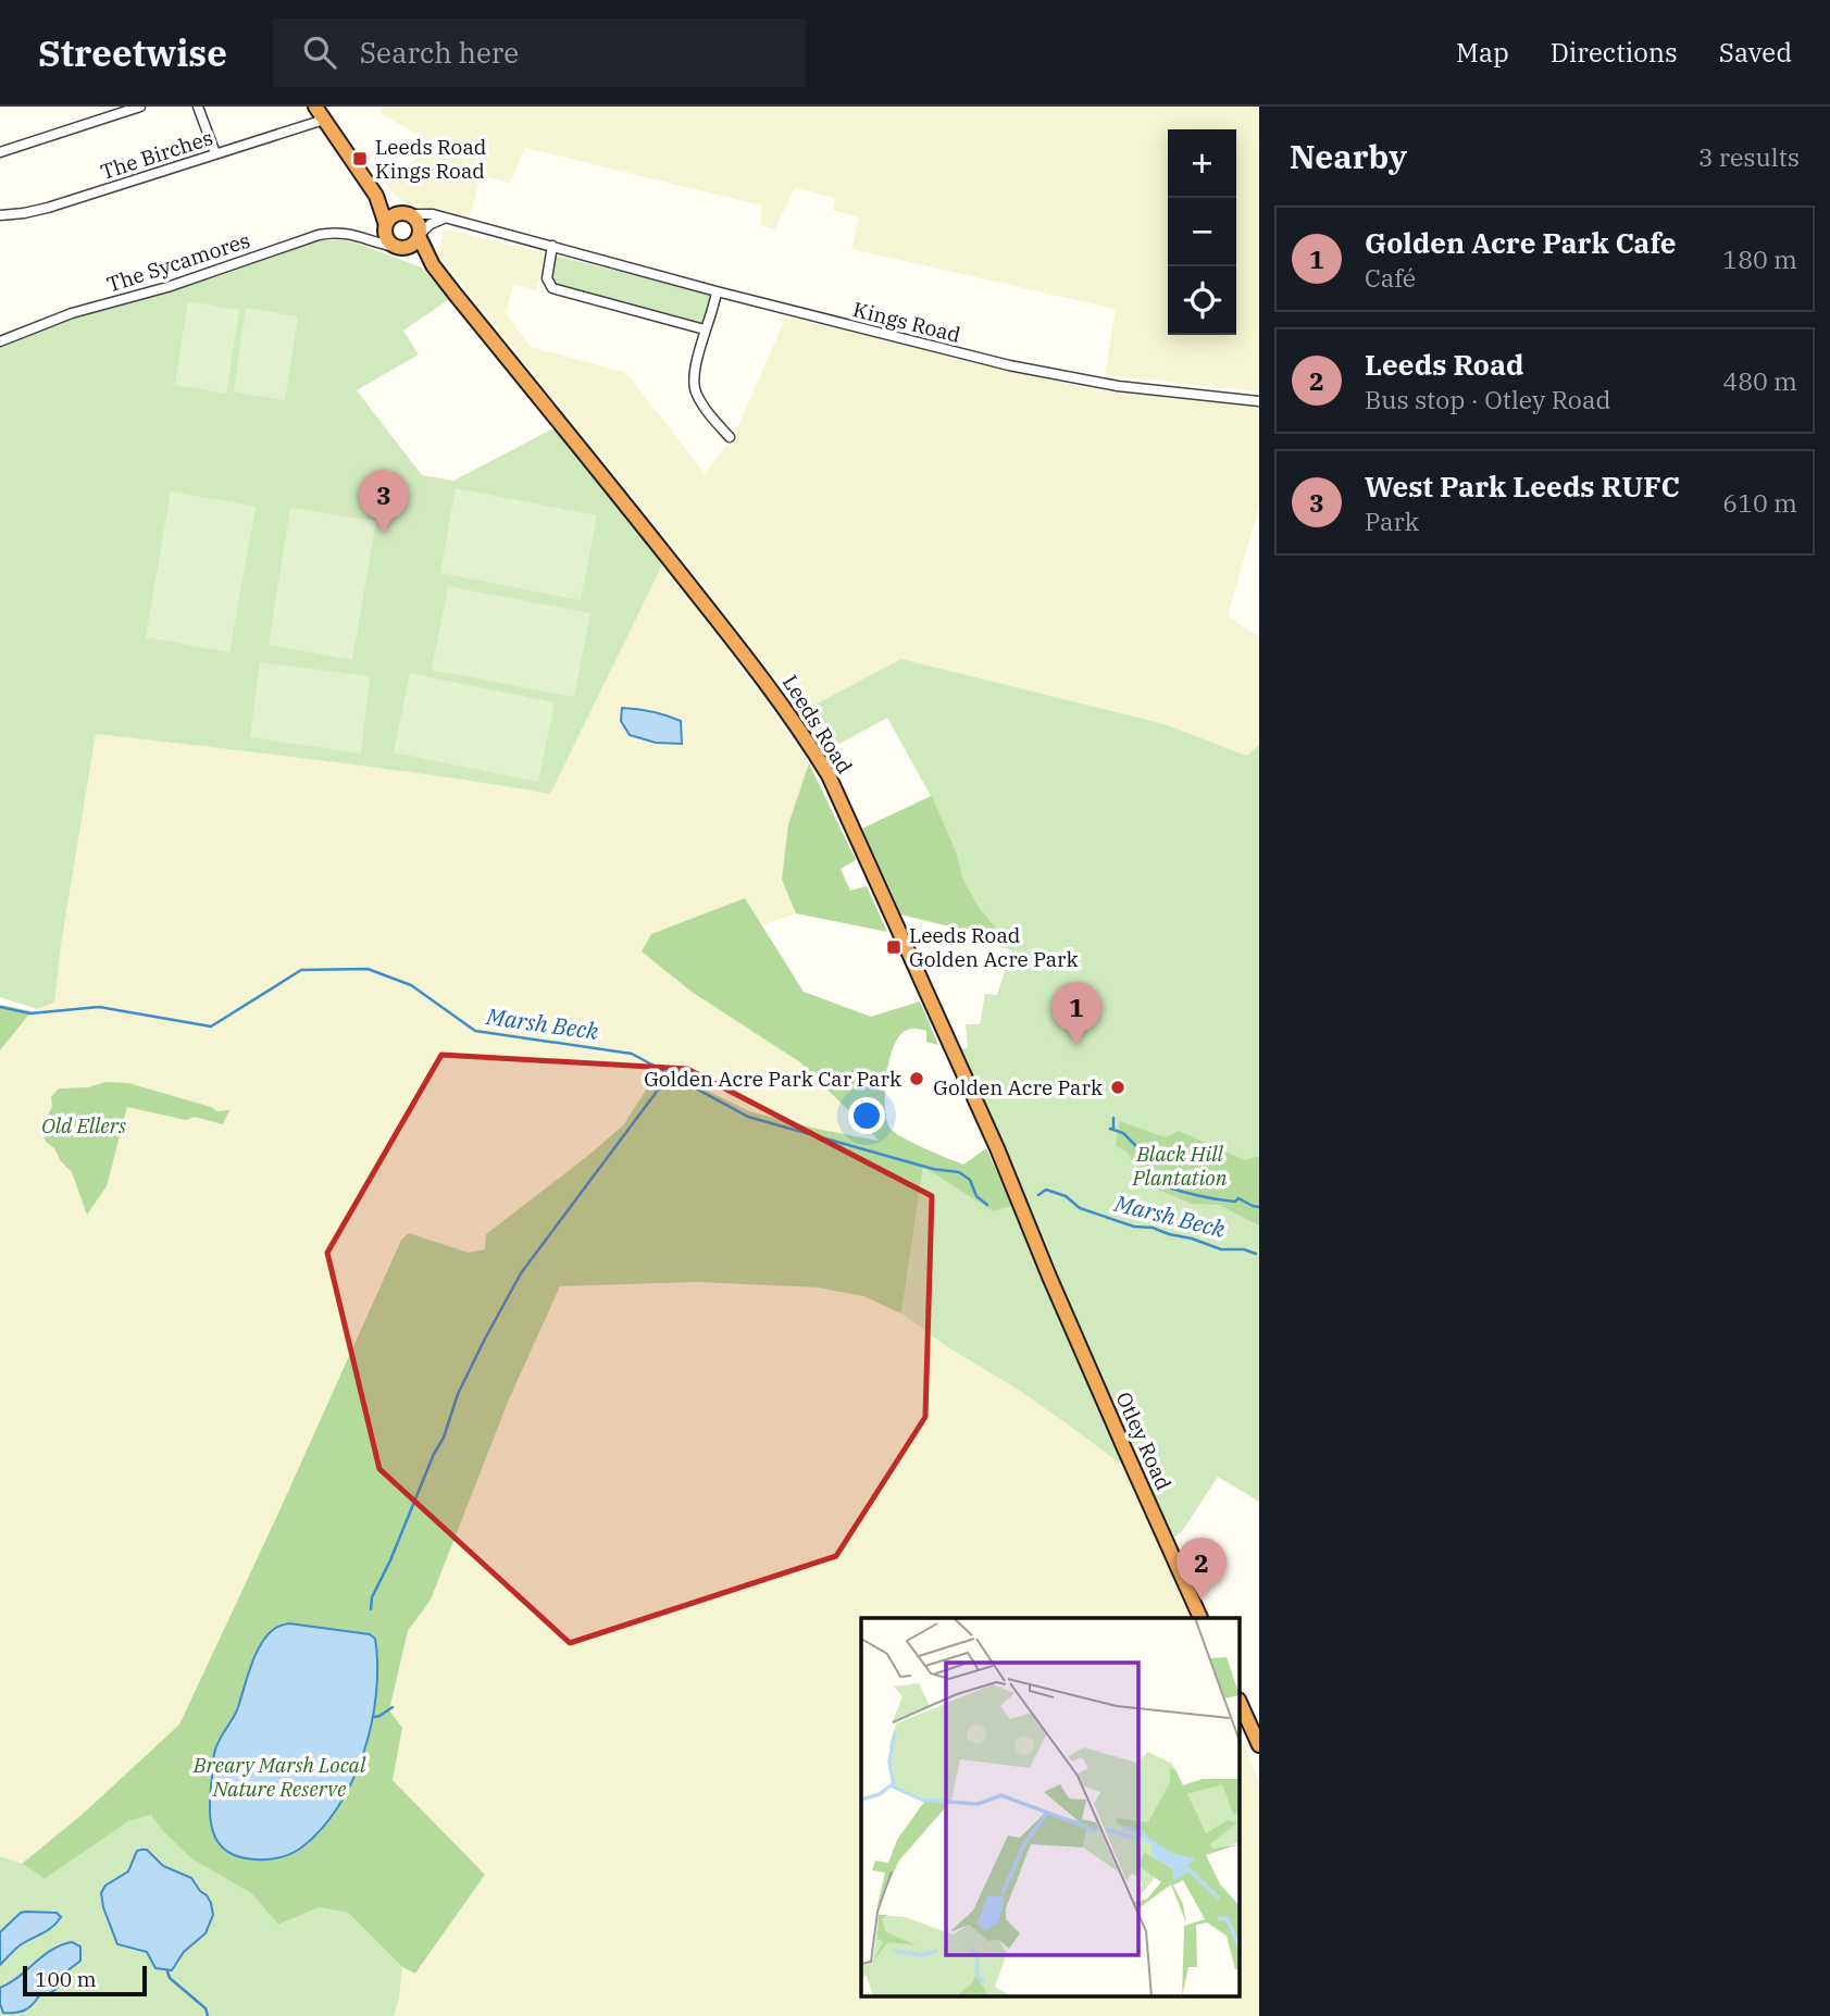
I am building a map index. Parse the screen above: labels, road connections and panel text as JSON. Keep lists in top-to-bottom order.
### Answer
{
  "streets": {
    "highway": ["Leeds Road", "Otley Road"],
    "street": ["The Birches", "The Sycamores", "Kings Road"]
  },
  "crossings": [
    ["The Sycamores", "Kings Road"],
    ["The Sycamores", "Leeds Road"],
    ["Kings Road", "Leeds Road"],
    ["Leeds Road", "Otley Road"]
  ],
  "water": ["Marsh Beck"],
  "parks": ["Old Ellers", "Black Hill Plantation", "Breary Marsh Local Nature Reserve"],
  "places": {
    "transit": ["Leeds Road Kings Road", "Leeds Road Golden Acre Park"],
    "other": ["Golden Acre Park Car Park", "Golden Acre Park"]
  },
  "scale_bar": "100 m",
  "page": {
    "header": "Streetwise",
    "search": "Search here",
    "nav": ["Map", "Directions", "Saved"],
    "heading": ["Nearby", "3 results"],
    "map_buttons": ["+", "−"],
    "list": [
      {
        "mark": "1",
        "name": "Golden Acre Park Cafe",
        "note": "Café",
        "value": "180 m"
      },
      {
        "mark": "2",
        "name": "Leeds Road",
        "note": "Bus stop · Otley Road",
        "value": "480 m"
      },
      {
        "mark": "3",
        "name": "West Park Leeds RUFC",
        "note": "Park",
        "value": "610 m"
      }
    ],
    "pins": ["3", "1", "2"],
    "scale": "100 m"
  }
}
